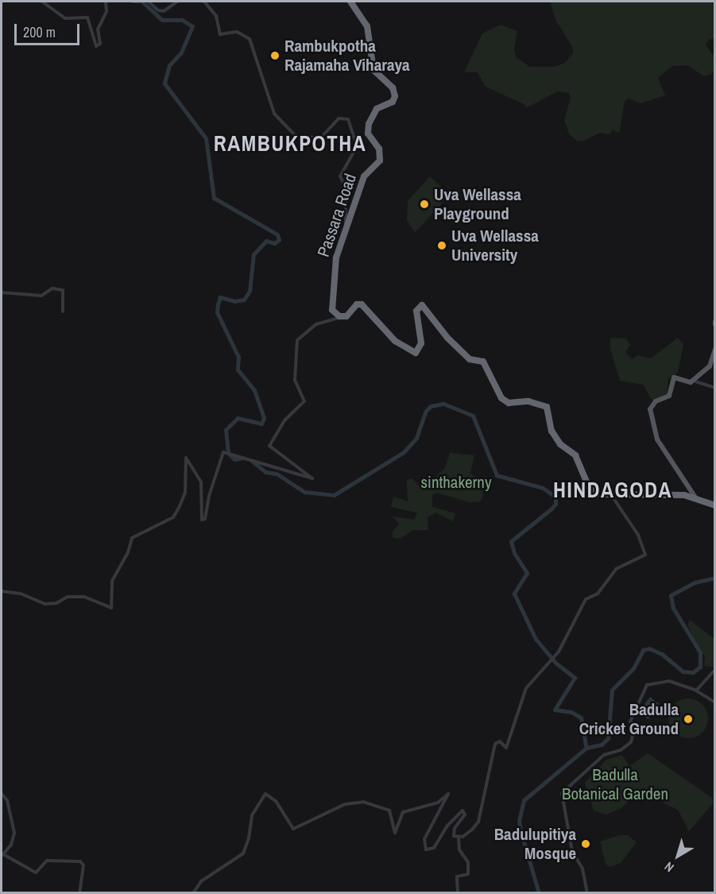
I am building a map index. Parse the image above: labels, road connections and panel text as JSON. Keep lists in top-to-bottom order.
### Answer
{
  "streets": {
    "highway": ["Passara Road"]
  },
  "districts": ["RAMBUKPOTHA", "HINDAGODA"],
  "parks": ["sinthakerny", "Badulla Botanical Garden"],
  "places": [
    "Rambukpotha Rajamaha Viharaya",
    "Uva Wellassa Playground",
    "Uva Wellassa University",
    "Badulla Cricket Ground",
    "Badulupitiya Mosque"
  ],
  "scale_bar": "200 m",
  "north": "bottom left"
}
